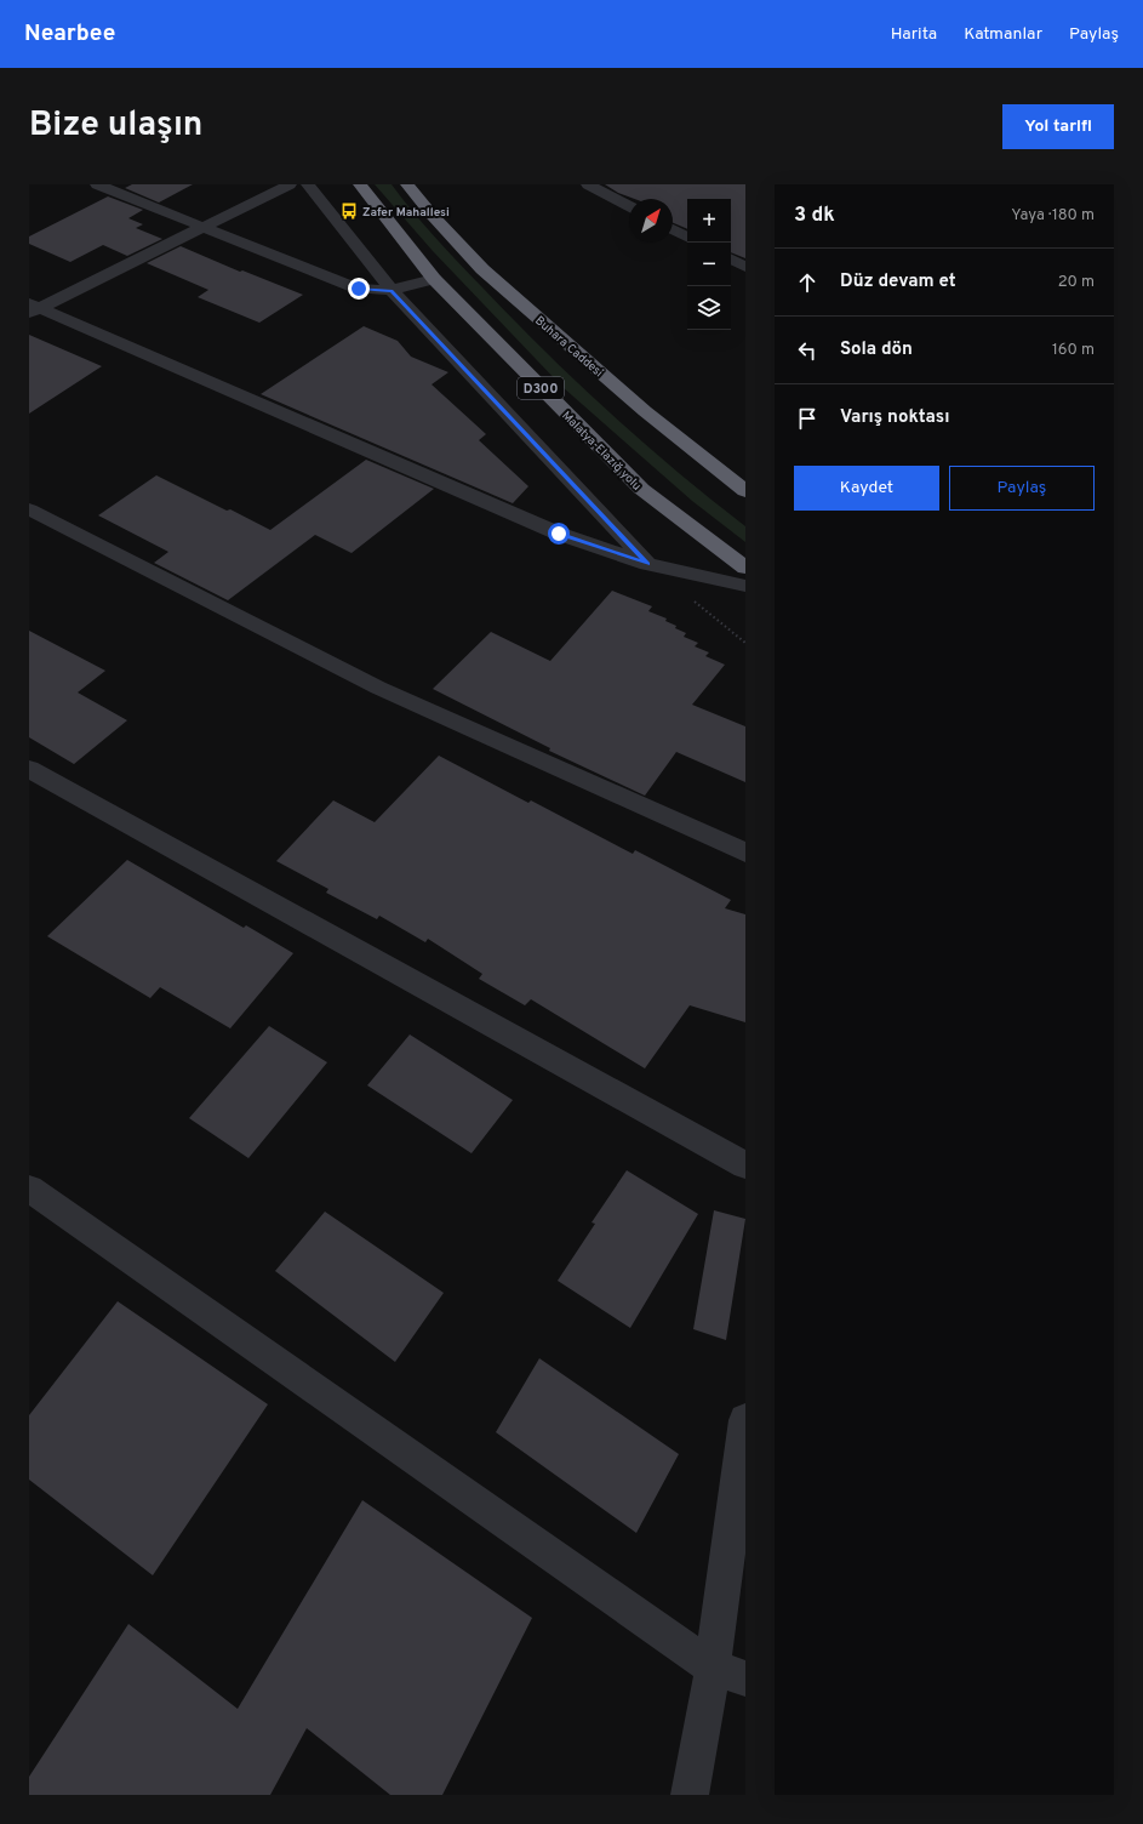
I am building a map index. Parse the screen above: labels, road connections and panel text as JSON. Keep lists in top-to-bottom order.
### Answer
{
  "streets": {
    "highway": ["Buhara Caddesi", "D300", "Malatya-Elazığ yolu"]
  },
  "places": {
    "bus stop": ["Zafer Mahallesi"]
  },
  "north": "top right",
  "page": {
    "header": "Nearbee",
    "nav": ["Harita", "Katmanlar", "Paylaş"],
    "title": "Bize ulaşın",
    "buttons": [
      "Yol tarifi",
      ["Kaydet", "Paylaş"]
    ],
    "heading": ["3 dk", "Yaya · 180 m"],
    "map_buttons": ["+", "−"],
    "list": [
      ["Düz devam et", "20 m"],
      ["Sola dön", "160 m"],
      "Varış noktası"
    ]
  }
}
